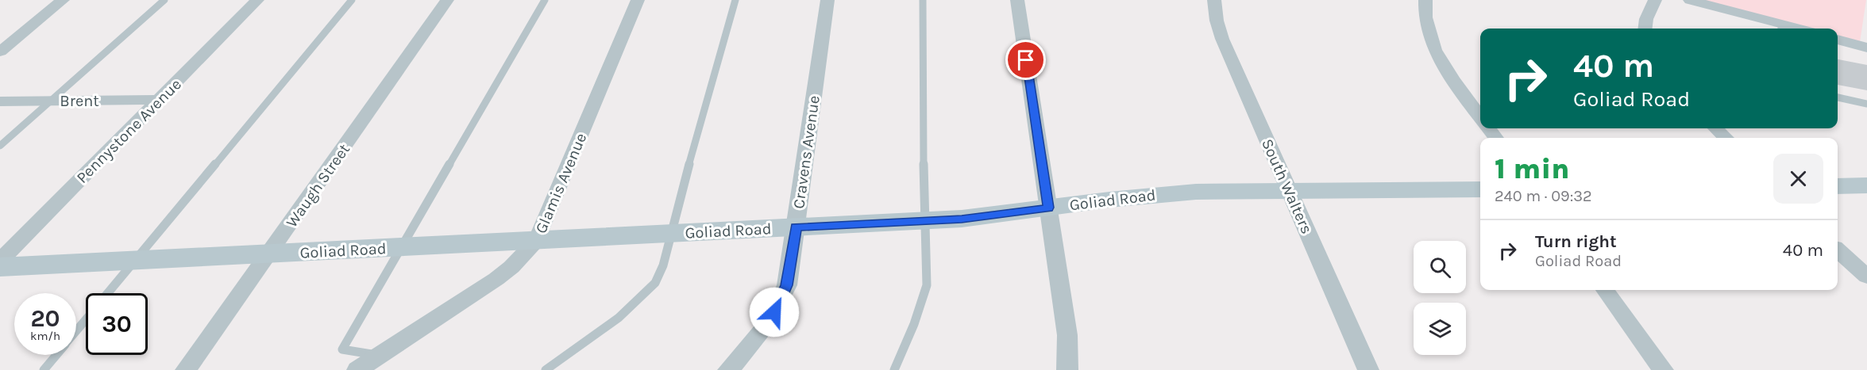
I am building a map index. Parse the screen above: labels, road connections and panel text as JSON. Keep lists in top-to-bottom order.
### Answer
{
  "streets": {
    "main road": ["Goliad Road"],
    "street": [
      "Brent",
      "Pennystone Avenue",
      "Cravens Avenue",
      "Glamis Avenue",
      "Waugh Street",
      "South Walters"
    ]
  },
  "crossings": [
    ["Brent", "Pennystone Avenue"],
    ["Cravens Avenue", "Goliad Road"],
    ["Glamis Avenue", "Goliad Road"],
    ["Waugh Street", "Goliad Road"],
    ["South Walters", "Goliad Road"]
  ],
  "page": {
    "turn": ["40 m", "Goliad Road"],
    "heading": ["1 min", "240 m · 09:32"],
    "list": [
      {
        "name": "Turn right",
        "note": "Goliad Road",
        "value": "40 m"
      }
    ],
    "speed": "20 km/h",
    "limit": "30"
  }
}
